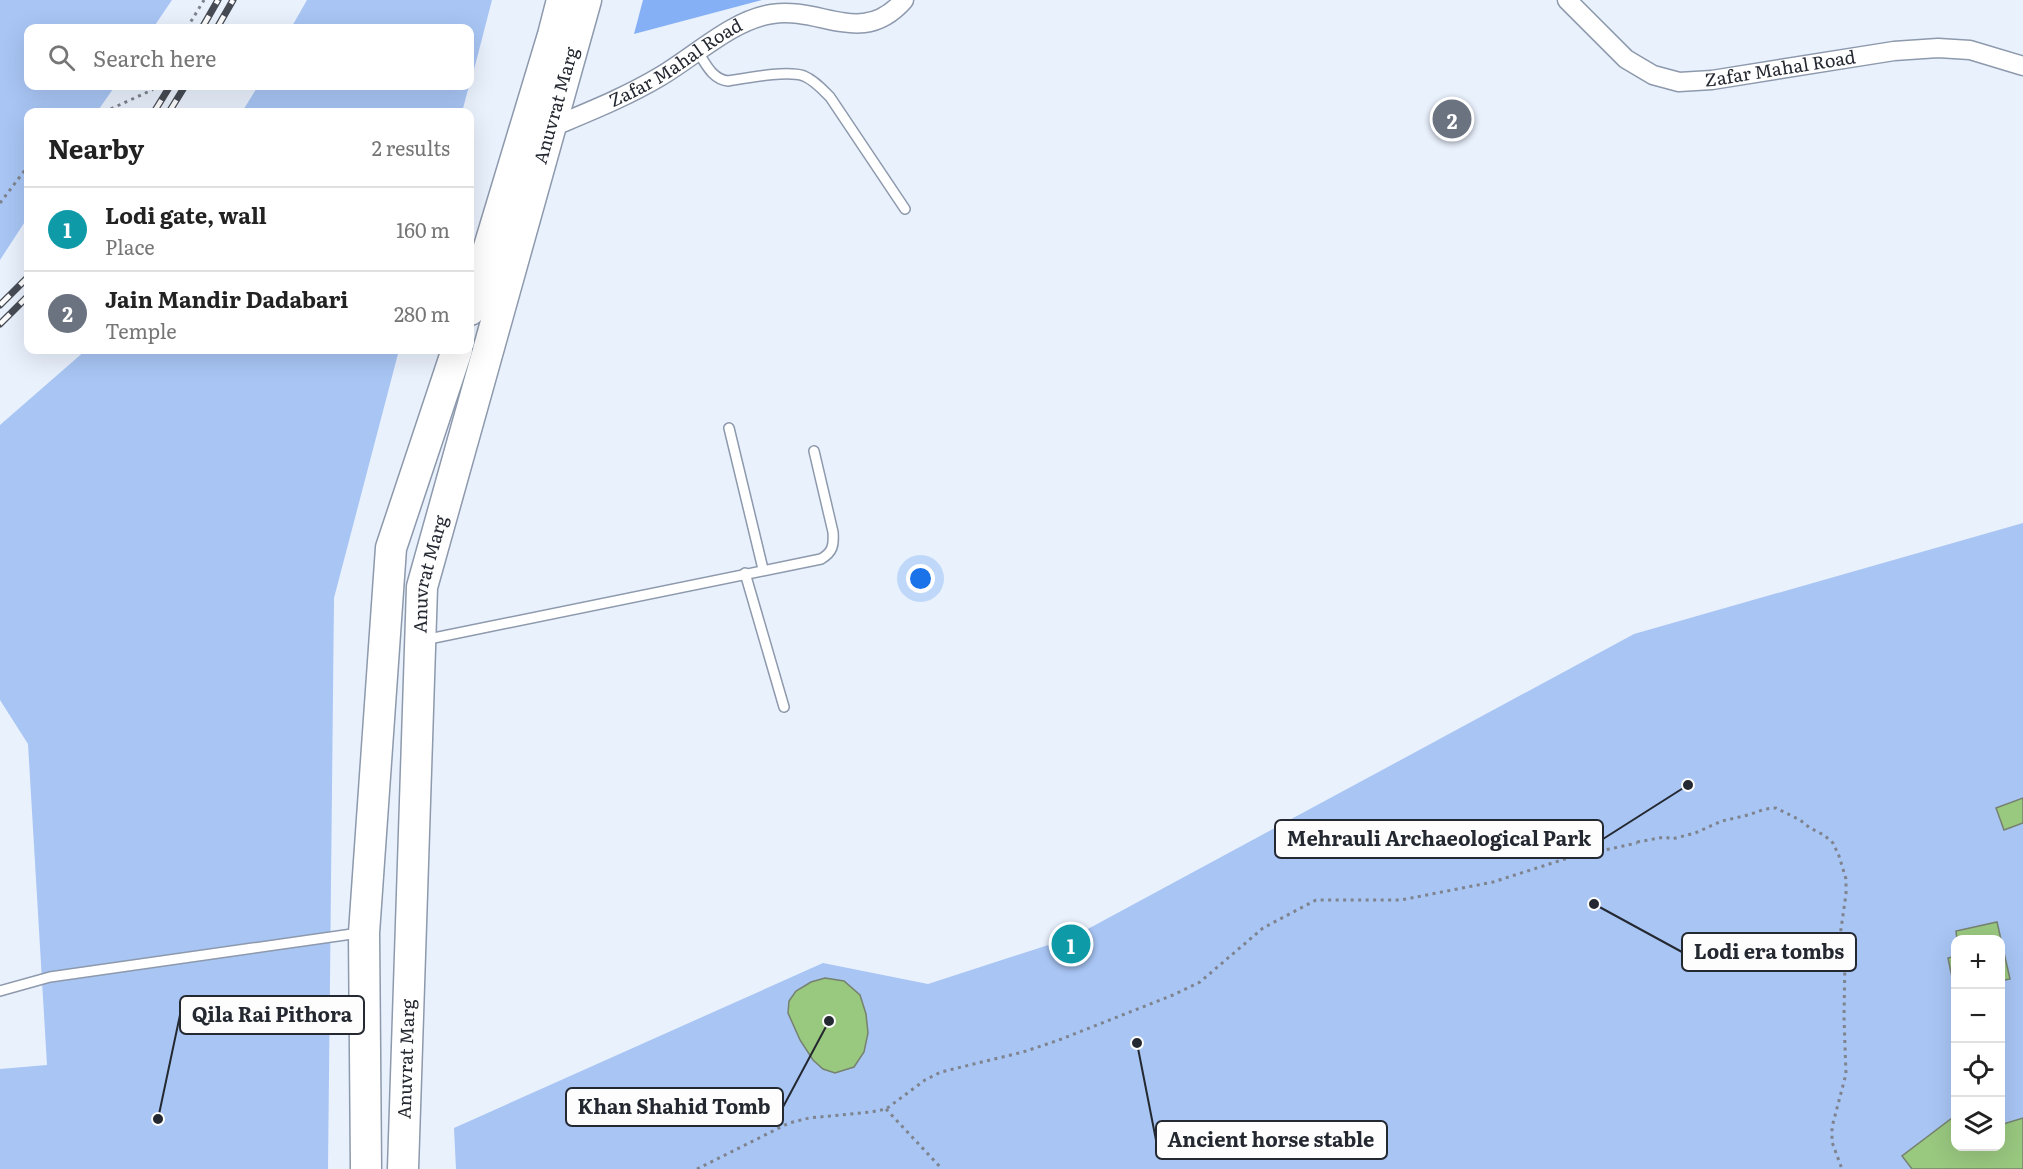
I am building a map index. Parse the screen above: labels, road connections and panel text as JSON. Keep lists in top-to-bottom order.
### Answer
{
  "streets": {
    "highway": ["Anuvrat Marg"],
    "street": ["Zafar Mahal Road"]
  },
  "crossings": [
    ["Zafar Mahal Road", "Anuvrat Marg"]
  ],
  "places": [
    "Mehrauli Archaeological Park",
    "Lodi era tombs",
    "Khan Shahid Tomb",
    "Ancient horse stable",
    "Qila Rai Pithora"
  ],
  "page": {
    "search": "Search here",
    "pins": ["2", "1"],
    "heading": ["Nearby", "2 results"],
    "list": [
      {
        "mark": "1",
        "name": "Lodi gate, wall",
        "note": "Place",
        "value": "160 m"
      },
      {
        "mark": "2",
        "name": "Jain Mandir Dadabari",
        "note": "Temple",
        "value": "280 m"
      }
    ],
    "map_buttons": ["+", "−"]
  }
}
